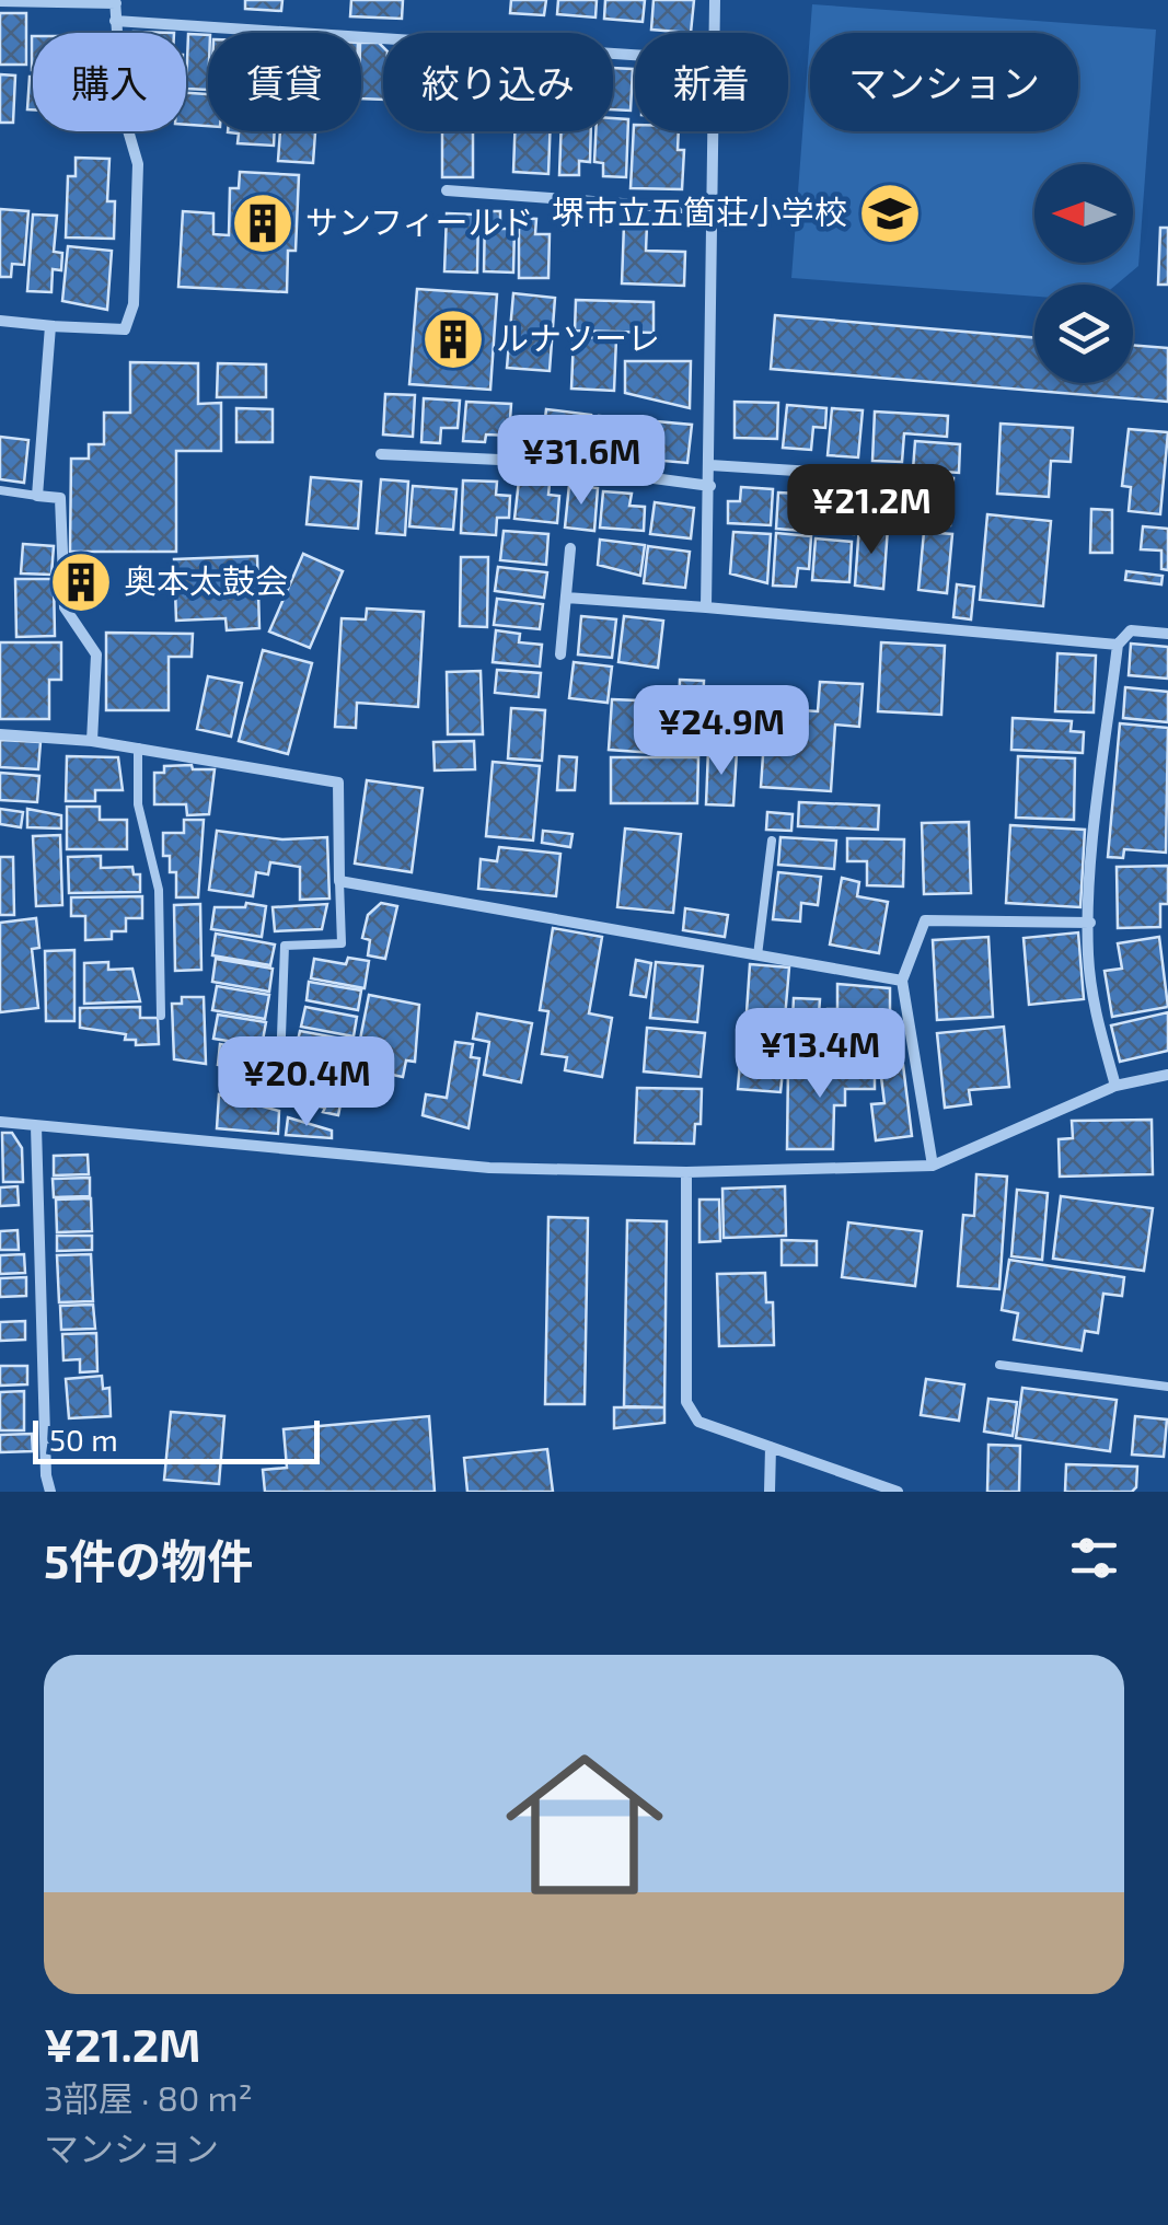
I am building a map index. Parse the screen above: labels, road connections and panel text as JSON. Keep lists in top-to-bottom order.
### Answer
{
  "places": {
    "school or university": ["堺市立五箇荘小学校"],
    "building": ["サンフィールド", "ルナソーレ", "奥本太鼓会"]
  },
  "scale_bar": "50 m",
  "north": "left",
  "page": {
    "chip": [
      "購入",
      "賃貸",
      "絞り込み",
      "新着",
      "マンション"
    ],
    "price": [
      "¥31.6M",
      "¥21.2M",
      "¥24.9M",
      "¥13.4M",
      "¥20.4M"
    ],
    "scale": "50 m",
    "heading": "5件の物件",
    "list": [
      {
        "name": "¥21.2M",
        "note": "3部屋 · 80 m² · マンション"
      }
    ]
  }
}
